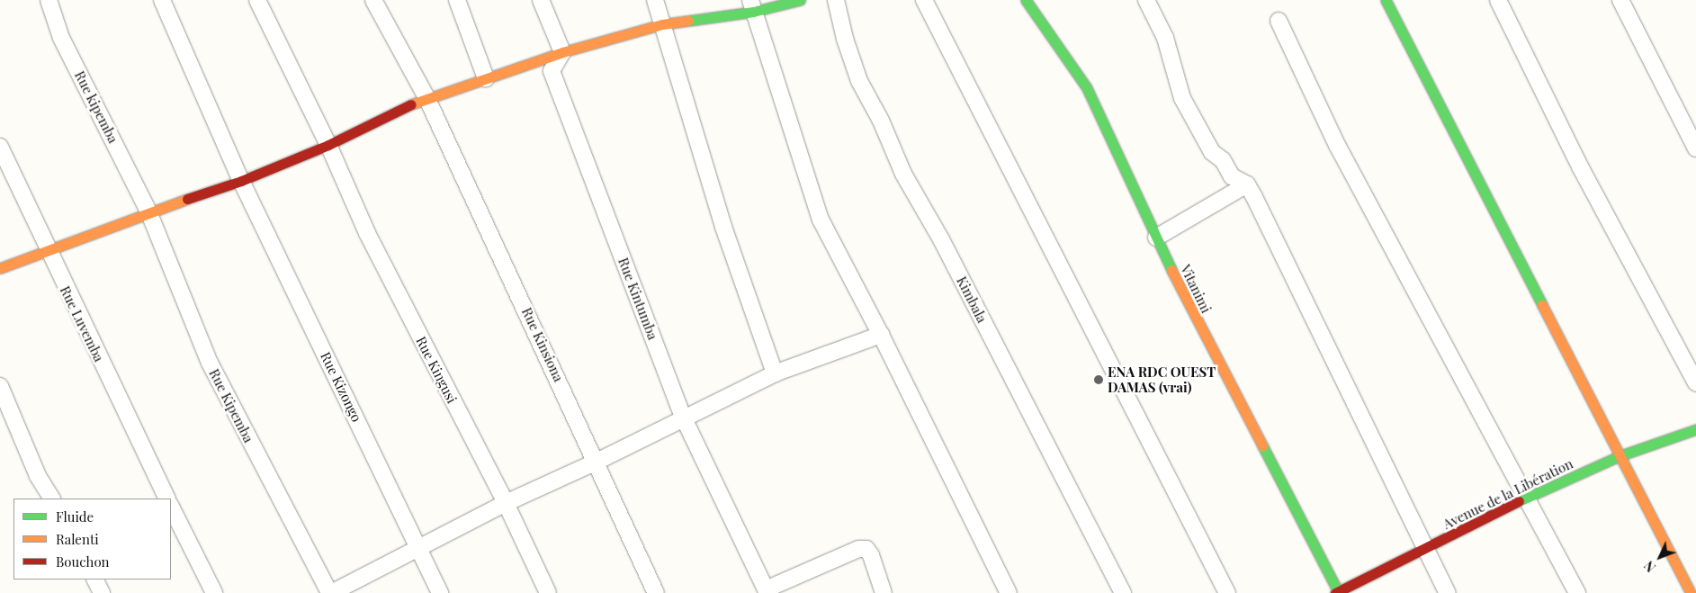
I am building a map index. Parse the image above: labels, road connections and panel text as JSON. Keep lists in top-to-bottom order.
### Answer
{
  "streets": {
    "main road": ["Vitanimi", "Avenue de la Libération"],
    "street": [
      "Rue kipemba",
      "Rue Kintumba",
      "Kimbala",
      "Rue Luvemba",
      "Rue Kinsiona",
      "Rue Kingusi",
      "Rue Kizongo",
      "Rue Kipemba"
    ]
  },
  "crossings": [
    ["Rue kipemba", "Rue Kipemba"],
    ["Vitanimi", "Avenue de la Libération"]
  ],
  "places": ["ENA RDC OUEST DAMAS (vrai)"],
  "legend": ["Fluide", "Ralenti", "Bouchon"],
  "north": "bottom left"
}
